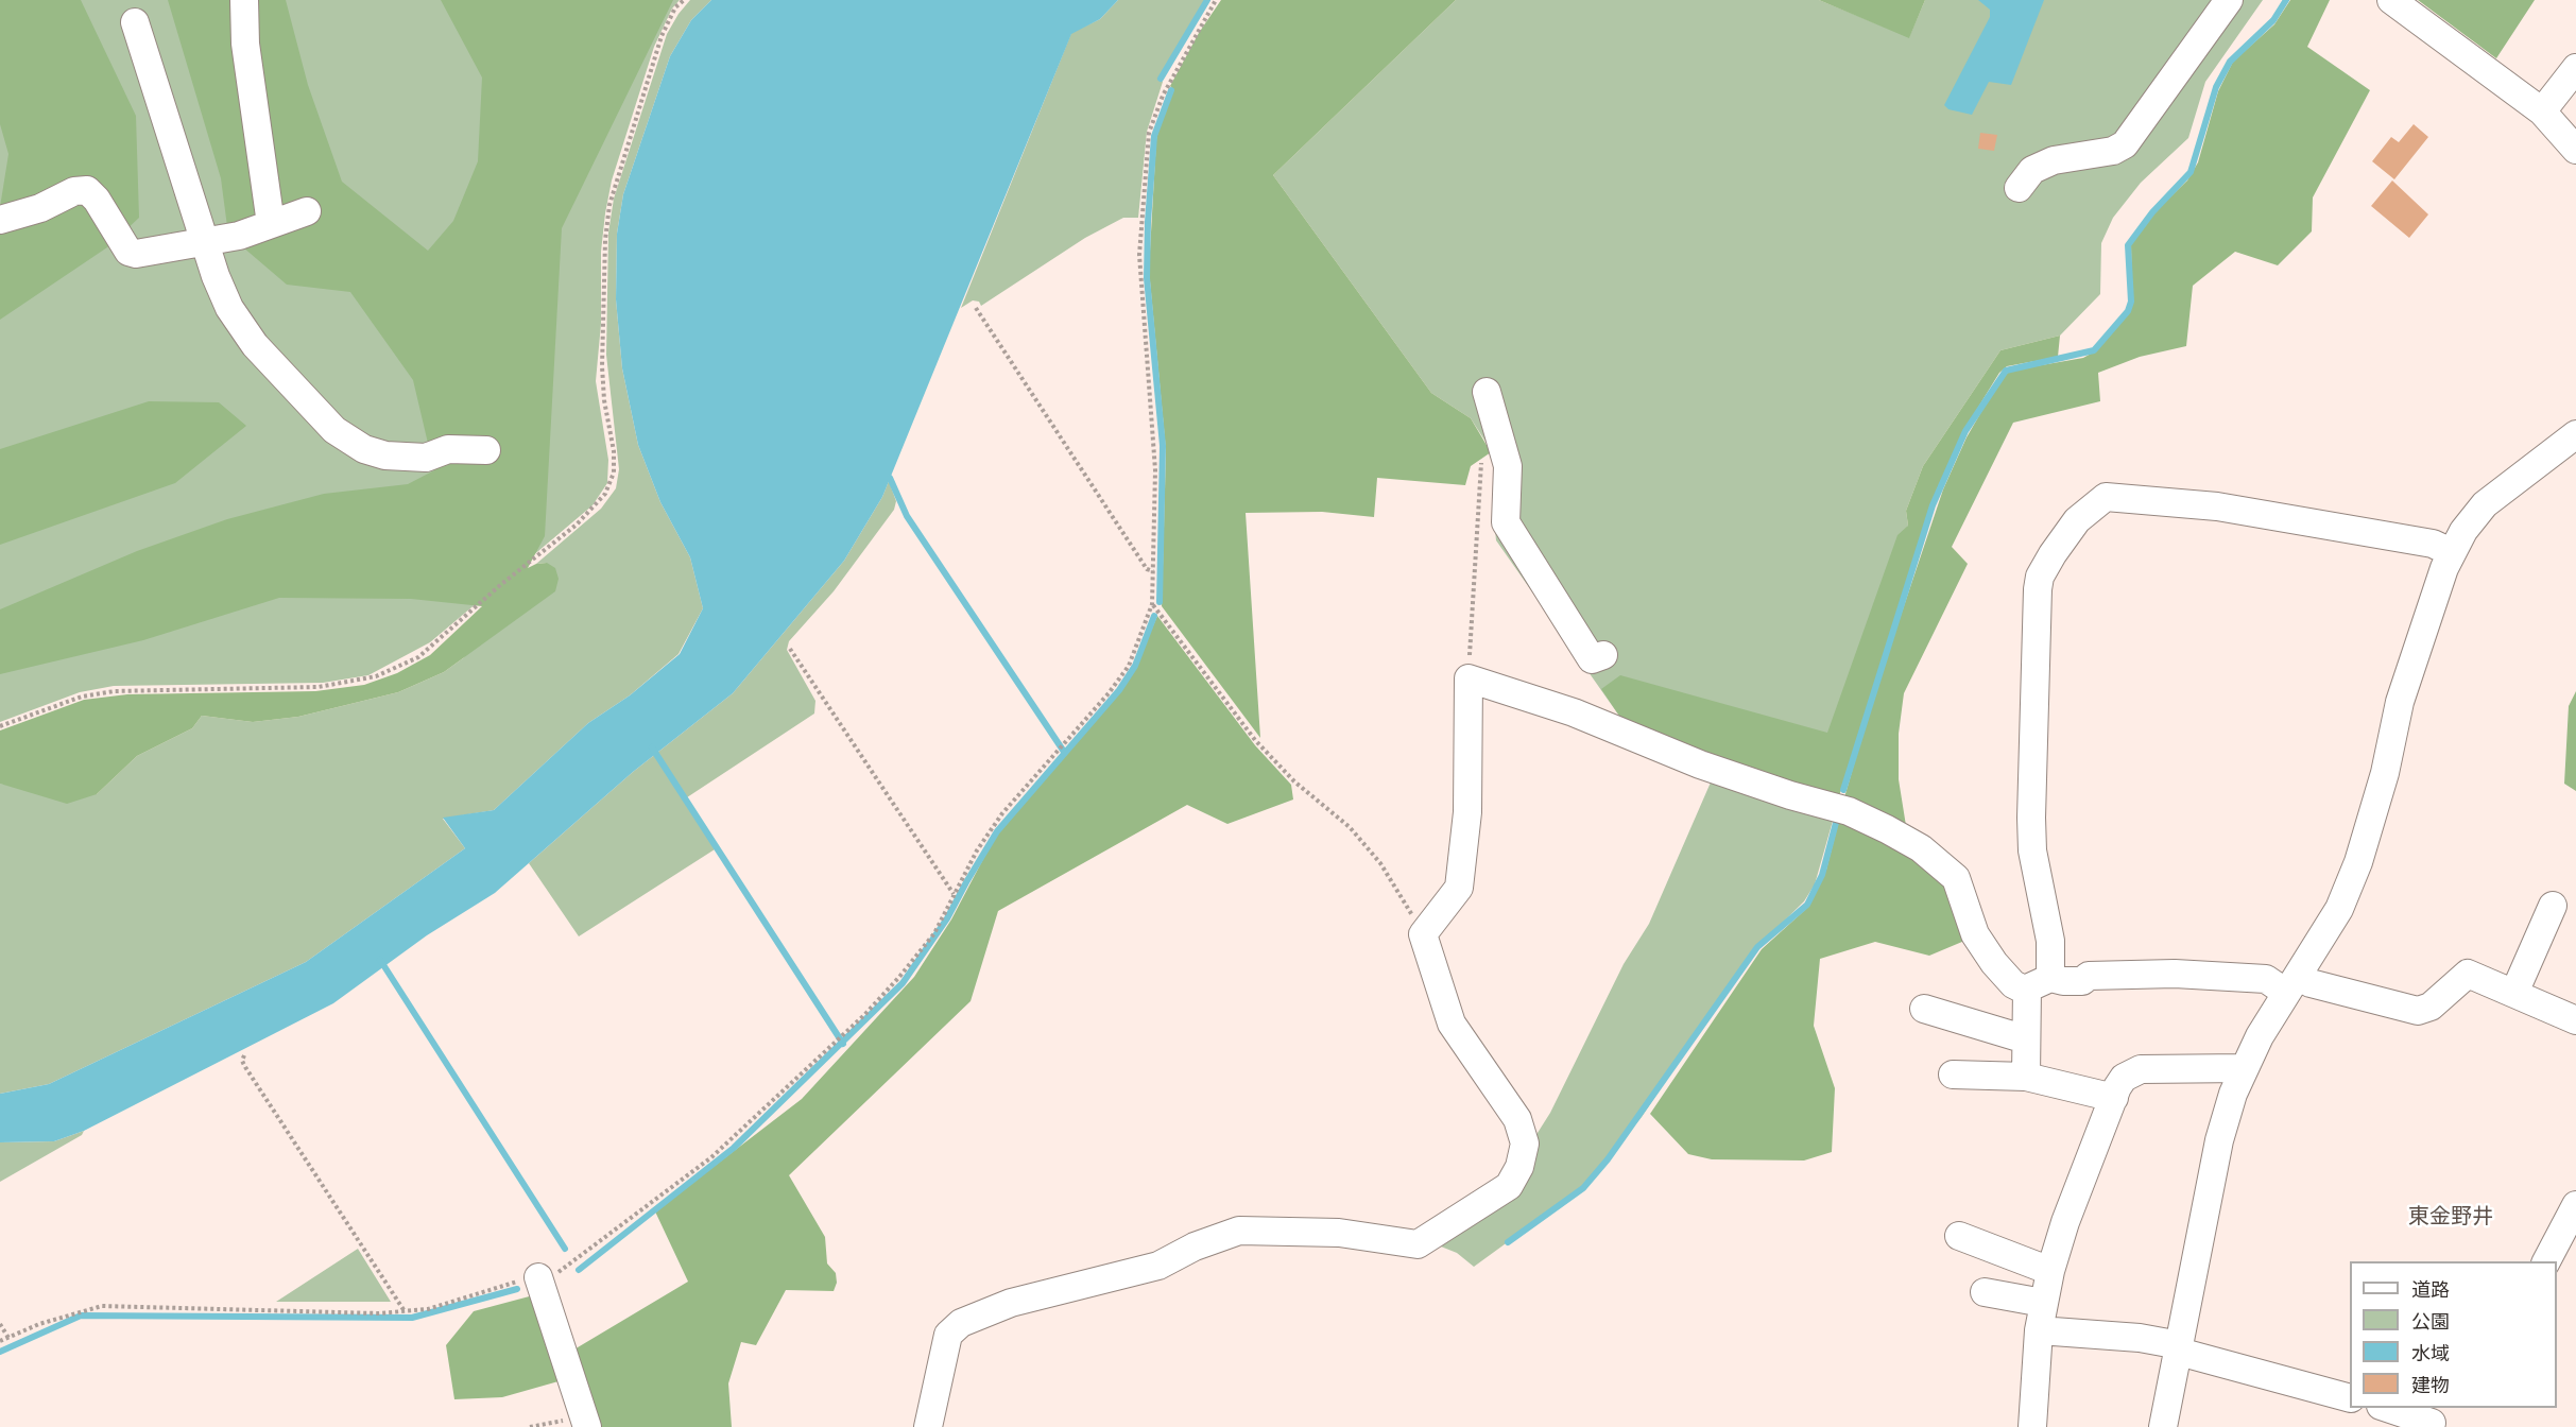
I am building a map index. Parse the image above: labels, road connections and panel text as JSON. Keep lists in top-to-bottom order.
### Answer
{
  "districts": ["東金野井"],
  "legend": [
    "道路",
    "公園",
    "水域",
    "建物"
  ]
}
